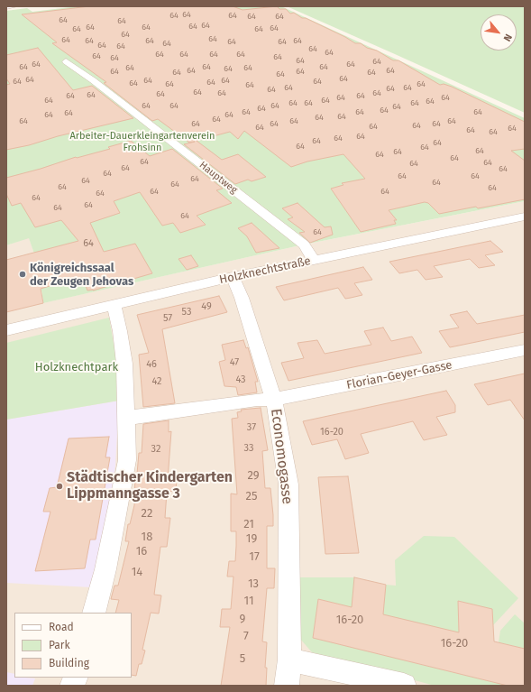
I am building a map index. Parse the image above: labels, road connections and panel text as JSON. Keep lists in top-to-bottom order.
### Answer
{
  "streets": {
    "street": [
      "Hauptweg",
      "Holzknechtstraße",
      "Florian-Geyer-Gasse",
      "Economogasse"
    ]
  },
  "crossings": [
    ["Hauptweg", "Holzknechtstraße"],
    ["Holzknechtstraße", "Economogasse"],
    ["Florian-Geyer-Gasse", "Economogasse"]
  ],
  "parks": ["Arbeiter-Dauerkleingartenverein Frohsinn", "Holzknechtpark"],
  "places": ["Königreichssaal der Zeugen Jehovas", "Städtischer Kindergarten Lippmanngasse 3"],
  "house_numbers": [
    "64",
    "64",
    "64",
    "64",
    "64",
    "64",
    "64",
    "64",
    "64",
    "64",
    "64",
    "64",
    "64",
    "64",
    "64",
    "64",
    "64",
    "64",
    "64",
    "64",
    "64",
    "64",
    "64",
    "64",
    "64",
    "64",
    "64",
    "64",
    "64",
    "64",
    "64",
    "64",
    "64",
    "64",
    "64",
    "64",
    "64",
    "64",
    "64",
    "64",
    "64",
    "64",
    "64",
    "64",
    "64",
    "64",
    "64",
    "64",
    "64",
    "64",
    "64",
    "64",
    "64",
    "64",
    "64",
    "64",
    "64",
    "64",
    "64",
    "64",
    "64",
    "64",
    "64",
    "64",
    "64",
    "64",
    "64",
    "64",
    "64",
    "64",
    "64",
    "64",
    "64",
    "64",
    "64",
    "64",
    "64",
    "64",
    "64",
    "64",
    "64",
    "64",
    "64",
    "64",
    "64",
    "64",
    "64",
    "64",
    "64",
    "64",
    "64",
    "64",
    "64",
    "64",
    "64",
    "64",
    "64",
    "64",
    "64",
    "64",
    "64",
    "64",
    "64",
    "64",
    "64",
    "64",
    "64",
    "64",
    "64",
    "64",
    "64",
    "64",
    "64",
    "64",
    "64",
    "64",
    "64",
    "64",
    "64",
    "64",
    "64",
    "64",
    "64",
    "64",
    "64",
    "64",
    "64",
    "64",
    "64",
    "64",
    "64",
    "64",
    "64",
    "64",
    "64",
    "64",
    "64",
    "64",
    "64",
    "64",
    "64",
    "49",
    "53",
    "57",
    "47",
    "46",
    "43",
    "42",
    "37",
    "16-20",
    "33",
    "32",
    "29",
    "25",
    "22",
    "21",
    "18",
    "19",
    "16",
    "17",
    "14",
    "13",
    "11",
    "9",
    "16-20",
    "7",
    "16-20",
    "5"
  ],
  "legend": ["Road", "Park", "Building"],
  "north": "bottom right"
}
